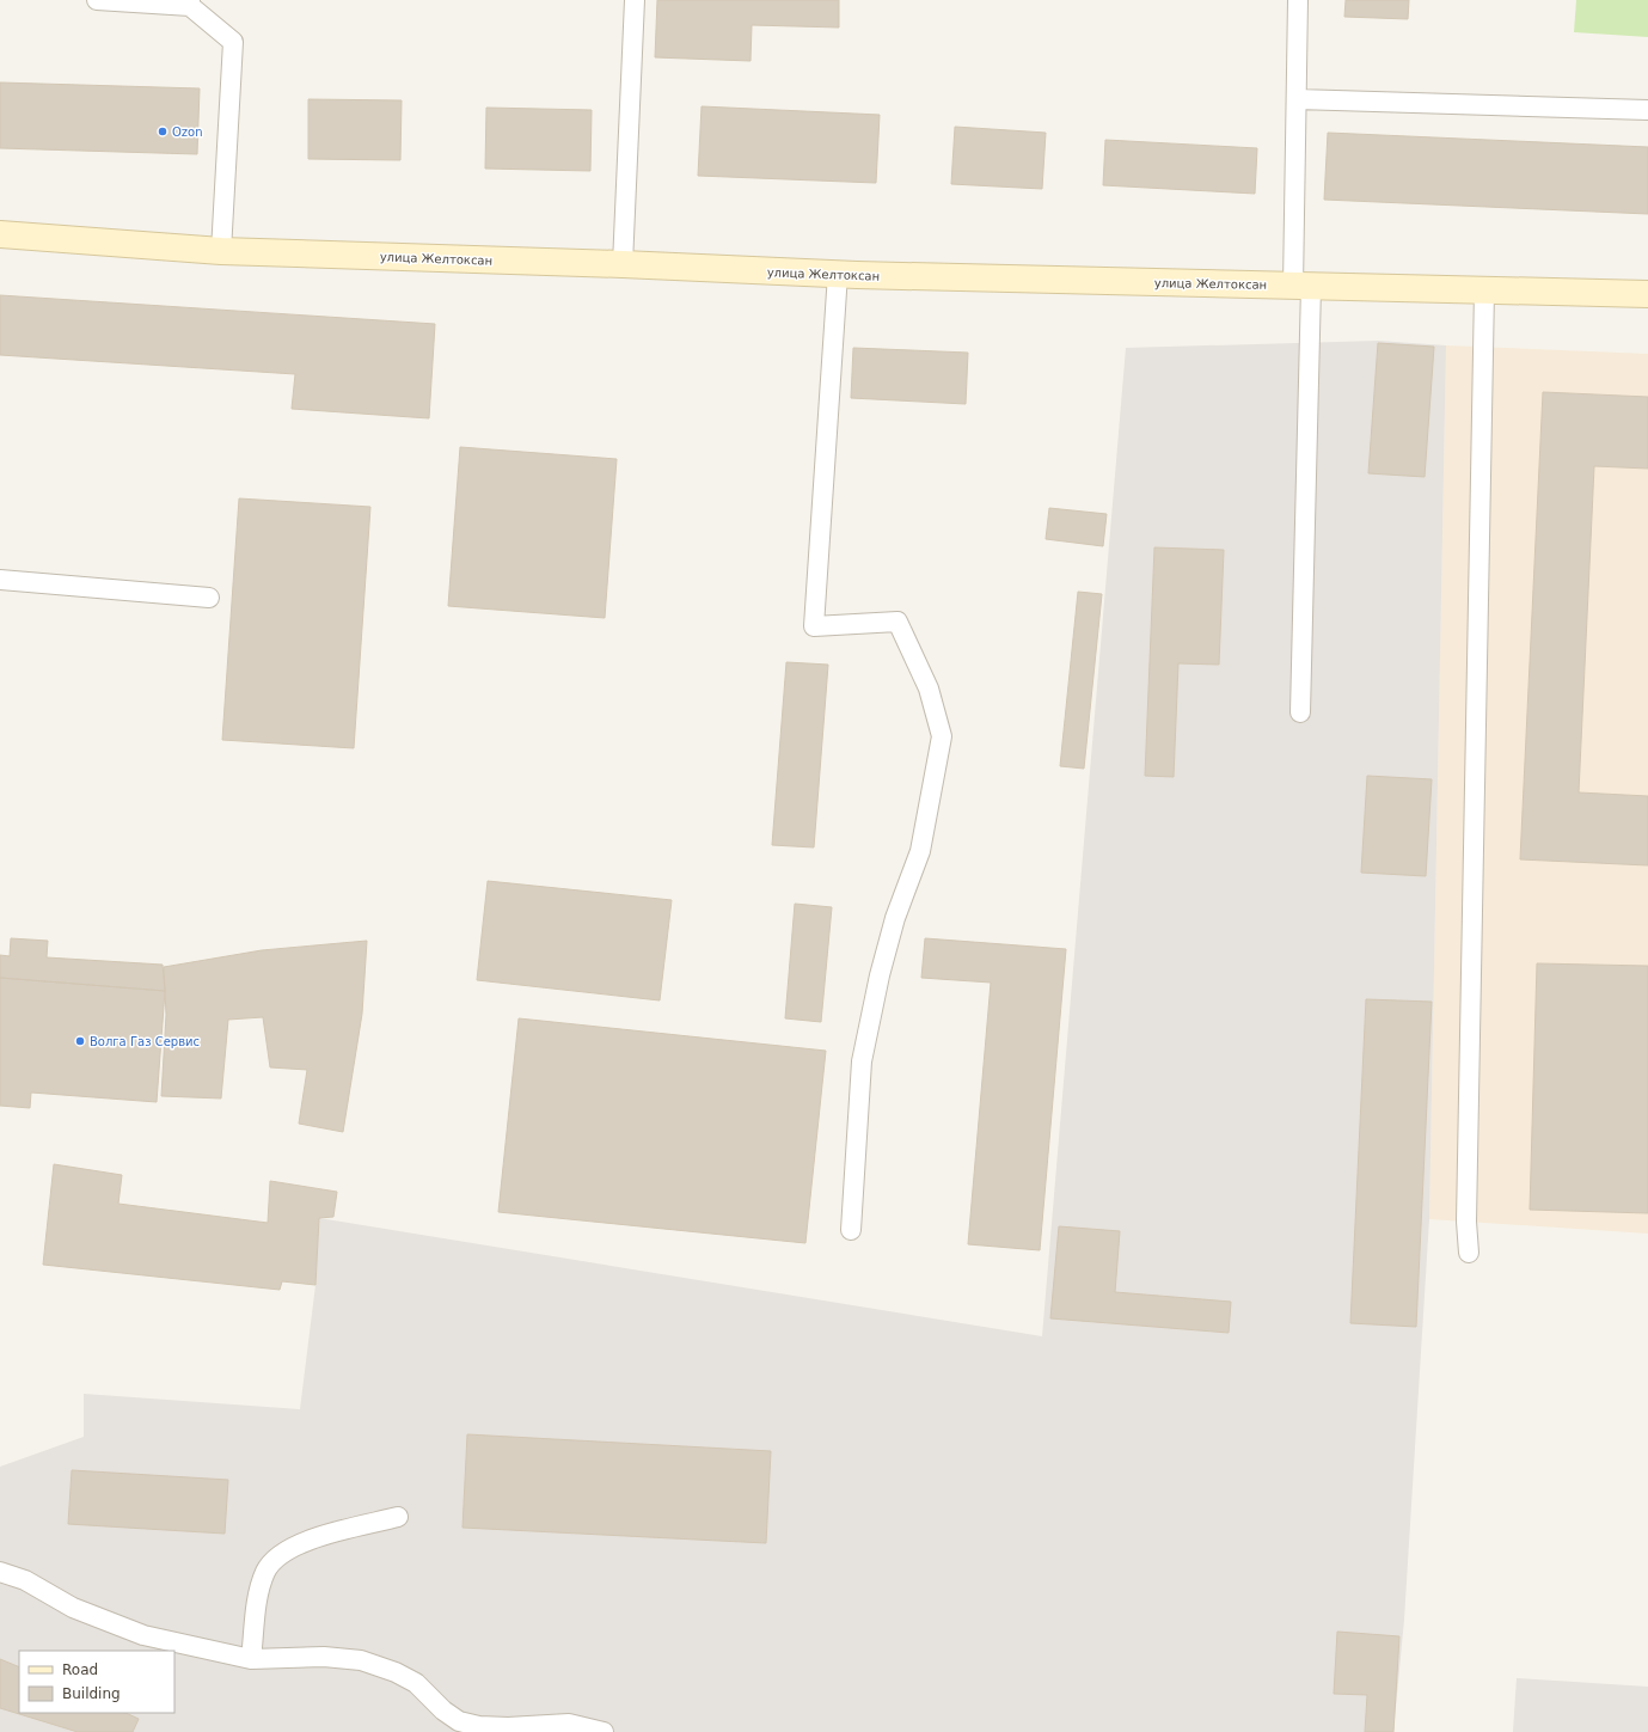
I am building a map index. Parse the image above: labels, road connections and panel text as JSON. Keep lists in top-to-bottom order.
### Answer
{
  "streets": {
    "street": ["улица Желтоксан"]
  },
  "places": ["Ozon", "Волга Газ Сервис"],
  "legend": ["Road", "Building"]
}
